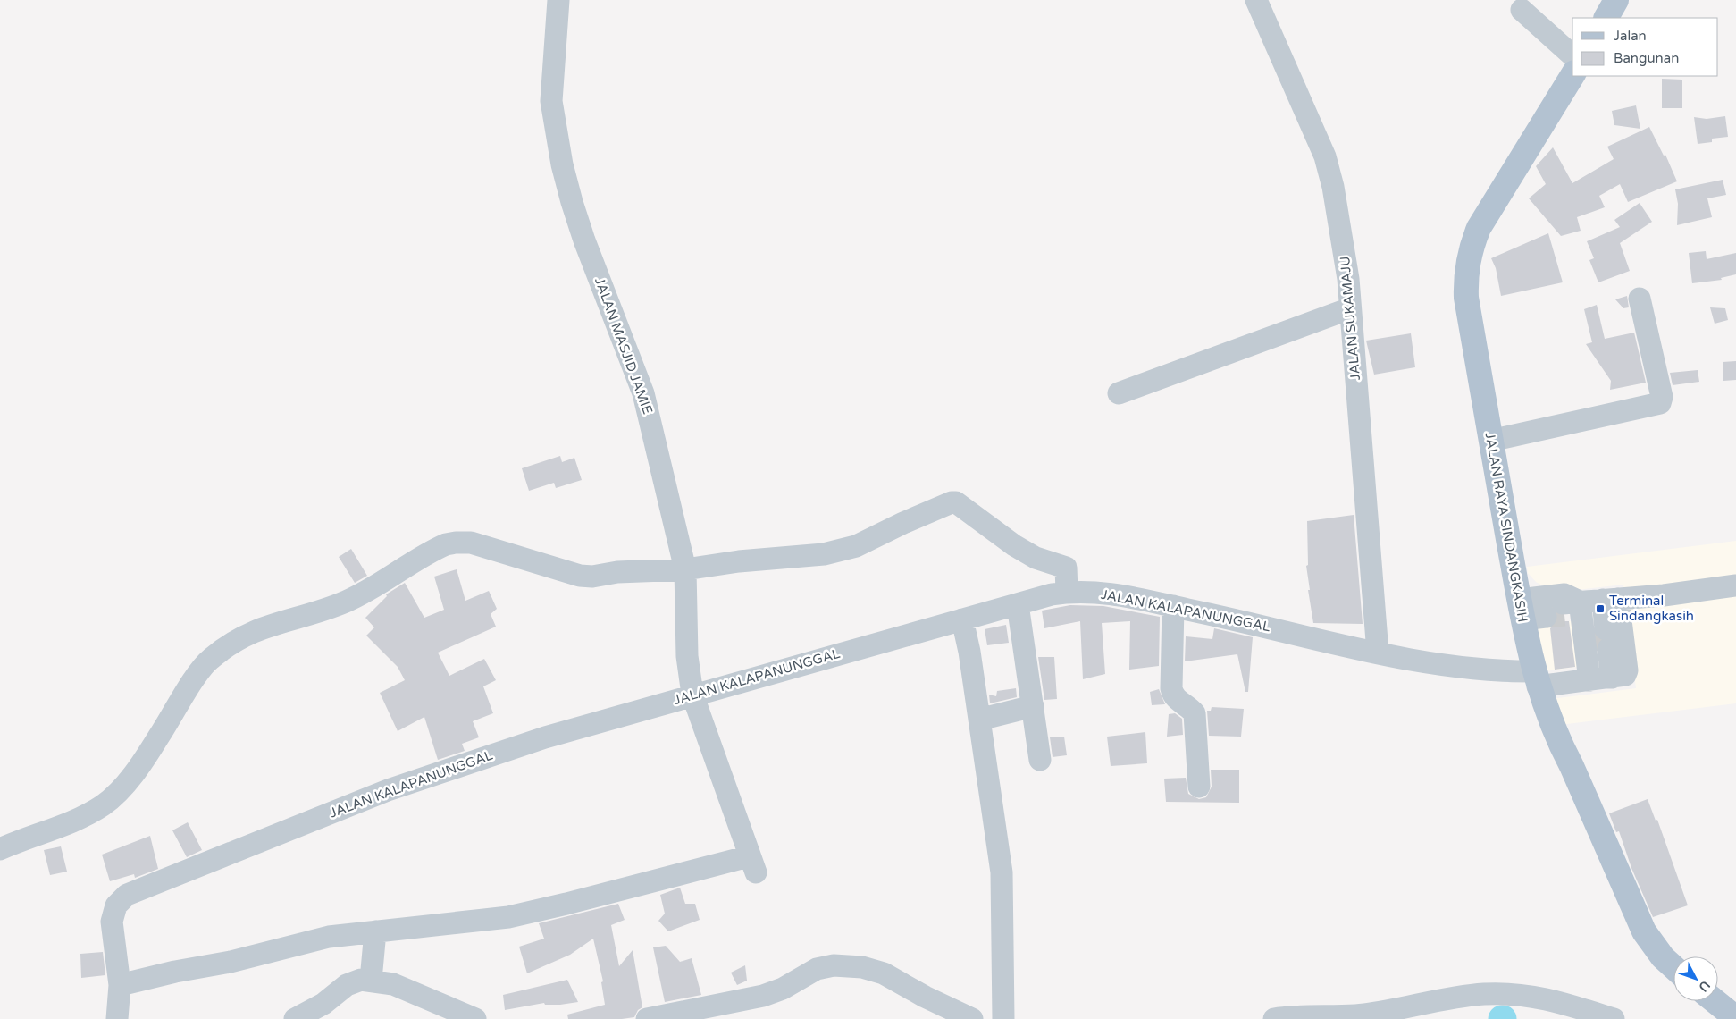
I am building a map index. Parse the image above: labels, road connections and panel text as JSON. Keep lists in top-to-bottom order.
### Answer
{
  "streets": {
    "main road": ["JALAN RAYA SINDANGKASIH"],
    "street": ["JALAN SUKAMAJU", "JALAN MASJID JAMIE", "JALAN KALAPANUNGGAL"]
  },
  "crossings": [
    ["JALAN SUKAMAJU", "JALAN KALAPANUNGGAL"],
    ["JALAN MASJID JAMIE", "JALAN KALAPANUNGGAL"],
    ["JALAN RAYA SINDANGKASIH", "JALAN KALAPANUNGGAL"]
  ],
  "places": {
    "transit": ["Terminal Sindangkasih"]
  },
  "legend": ["Jalan", "Bangunan"],
  "north": "bottom right"
}
